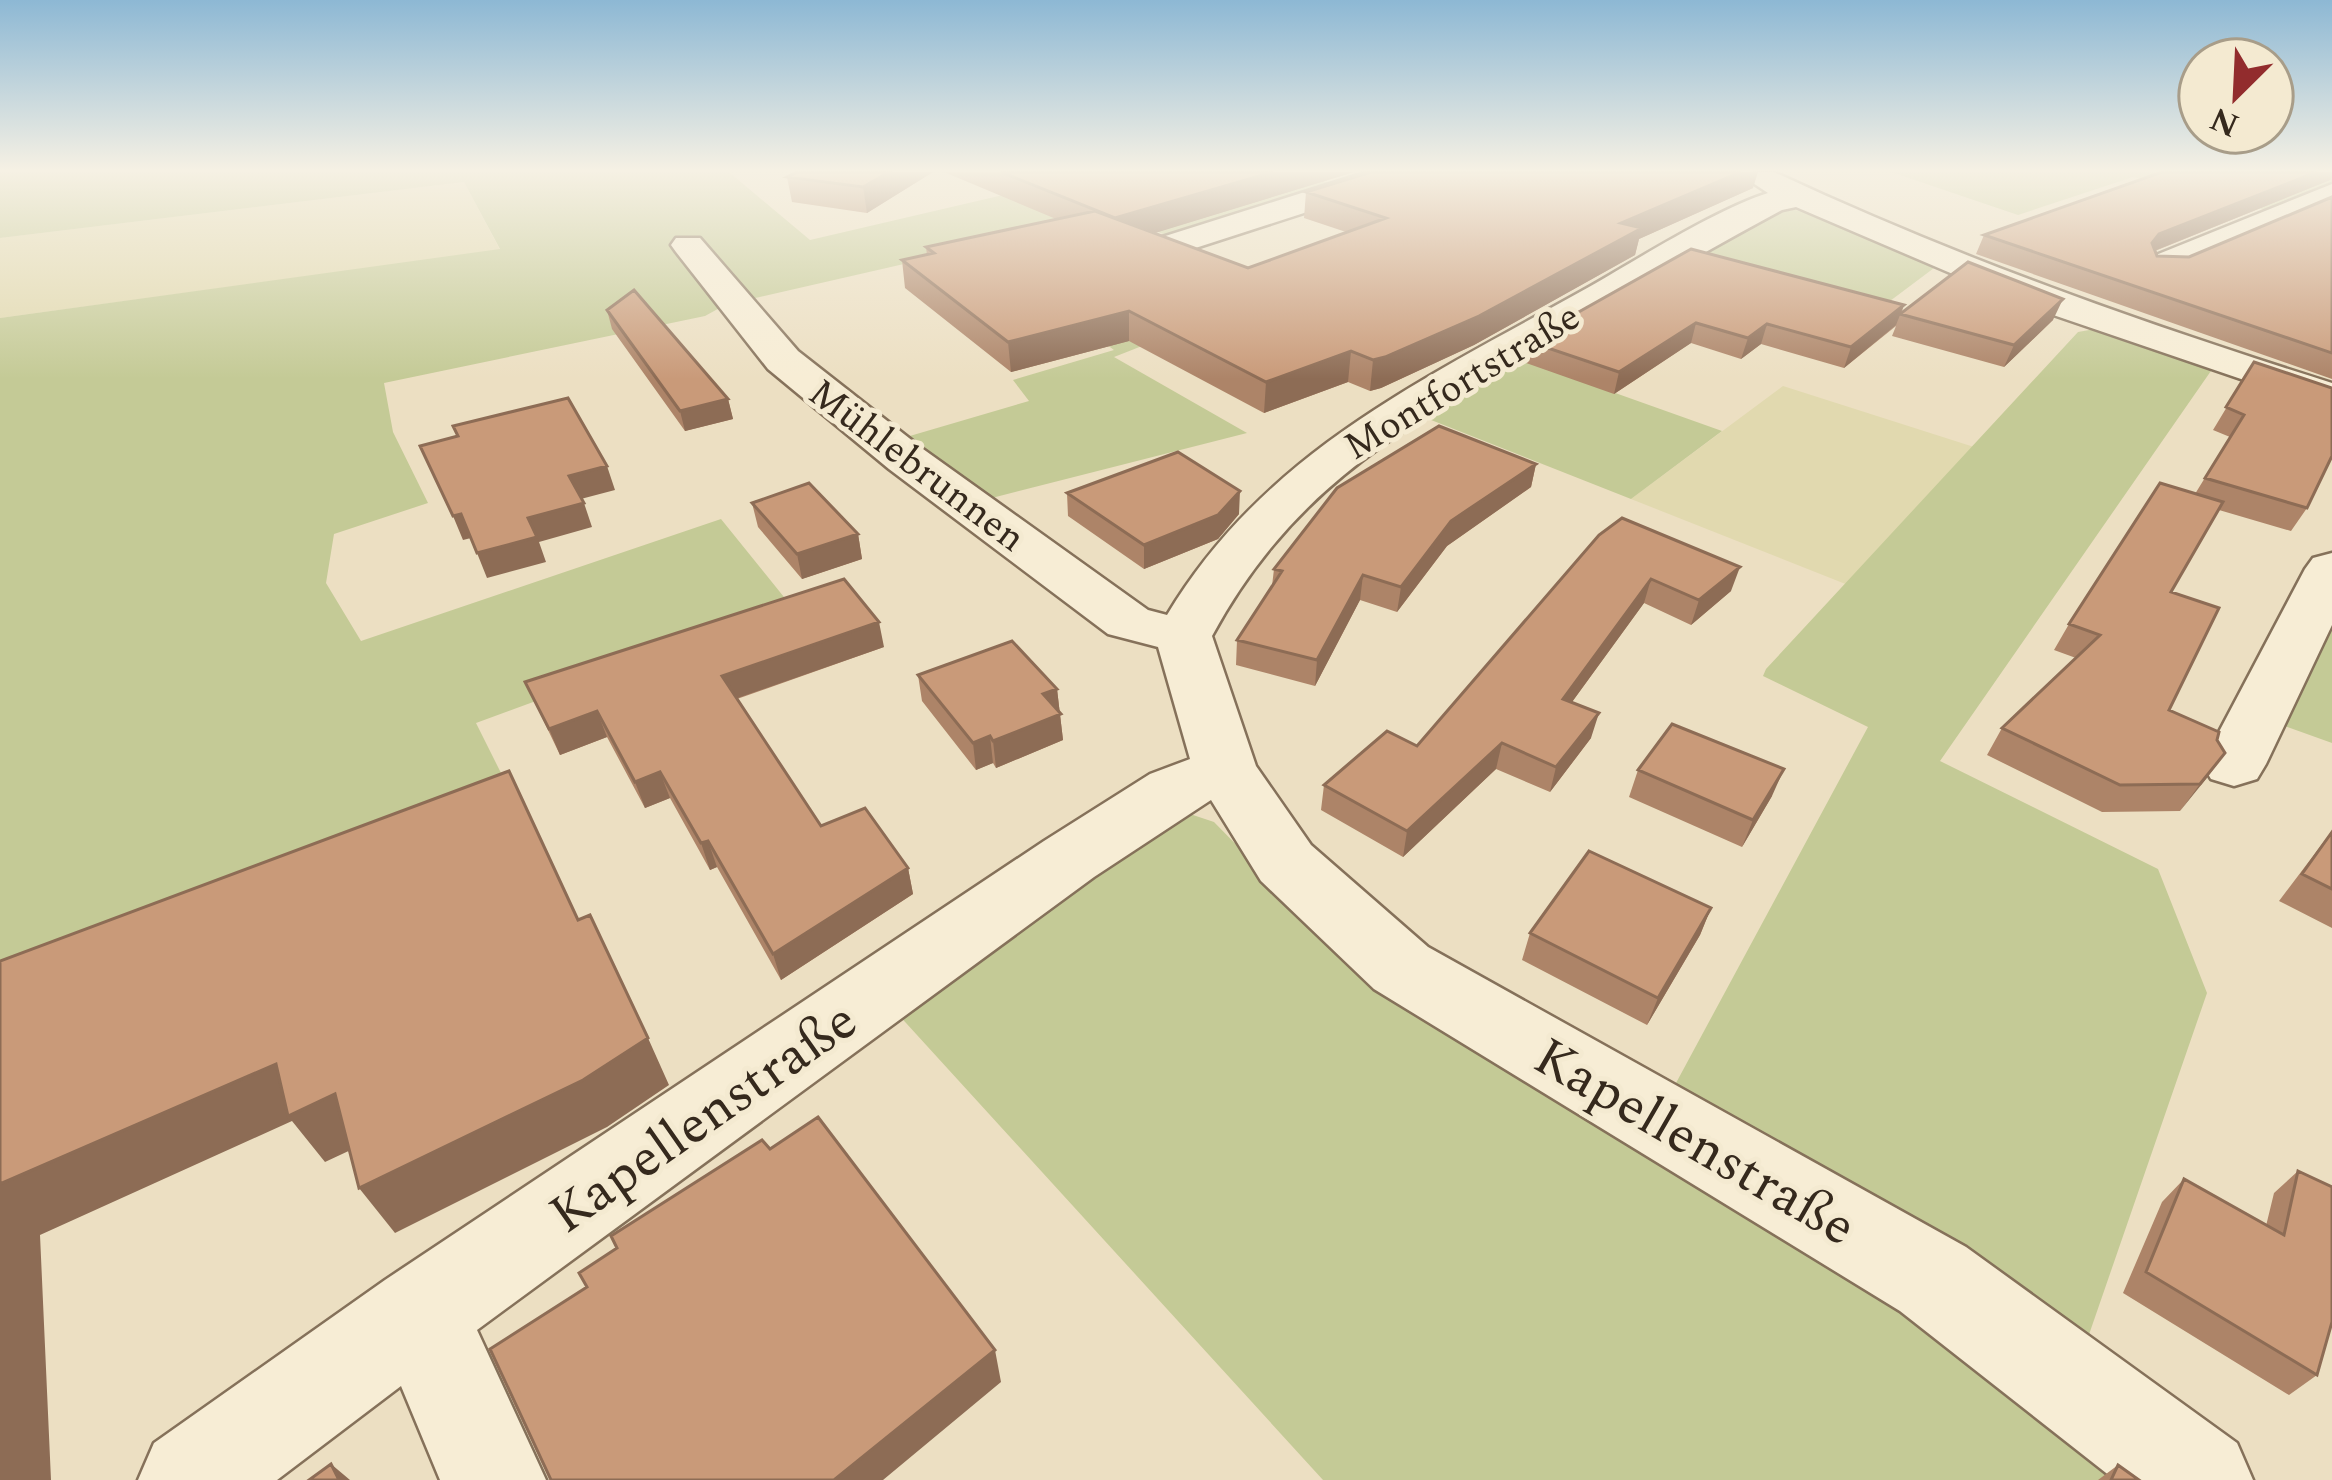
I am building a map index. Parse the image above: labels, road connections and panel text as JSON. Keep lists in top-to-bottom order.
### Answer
{
  "streets": {
    "street": ["Montfortstraße", "Mühlebrunnen", "Kapellenstraße"]
  },
  "crossings": [
    ["Montfortstraße", "Mühlebrunnen"],
    ["Montfortstraße", "Kapellenstraße"],
    ["Mühlebrunnen", "Kapellenstraße"]
  ],
  "north": "bottom left"
}
